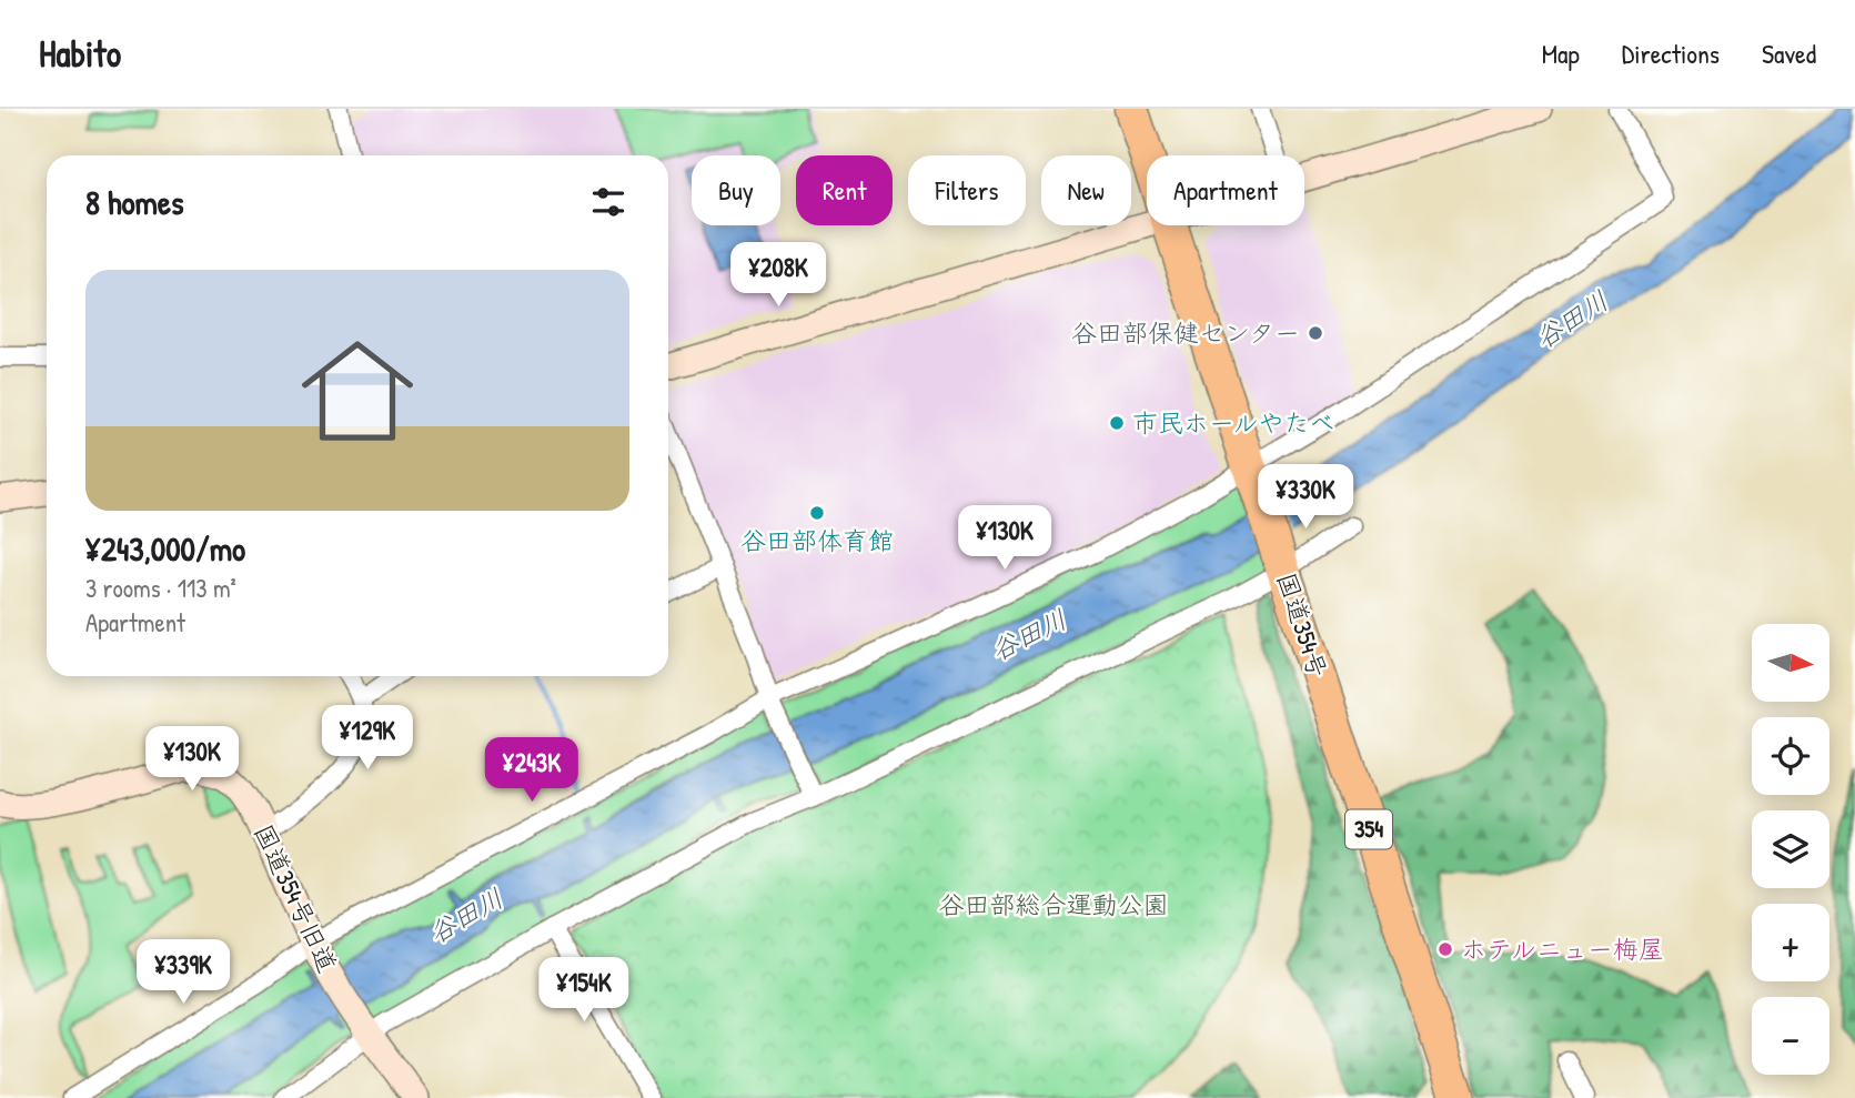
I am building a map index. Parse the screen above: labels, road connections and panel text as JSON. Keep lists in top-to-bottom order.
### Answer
{
  "streets": {
    "highway": ["国道354号", "354"],
    "street": ["国道354号旧道"]
  },
  "water": ["谷田川"],
  "parks": ["谷田部総合運動公園"],
  "places": [
    "谷田部保健センター",
    "市民ホールやたべ",
    "谷田部体育館",
    "ホテルニュー梅屋"
  ],
  "north": "right",
  "page": {
    "header": "Habito",
    "nav": ["Map", "Directions", "Saved"],
    "chip": [
      "Buy",
      "Rent",
      "Filters",
      "New",
      "Apartment"
    ],
    "heading": "8 homes",
    "price": [
      "¥208K",
      "¥330K",
      "¥130K",
      "¥129K",
      "¥130K",
      "¥243K",
      "¥339K",
      "¥154K"
    ],
    "list": [
      {
        "name": "¥243,000/mo",
        "note": "3 rooms · 113 m² · Apartment"
      }
    ],
    "map_buttons": ["+", "−"]
  }
}
